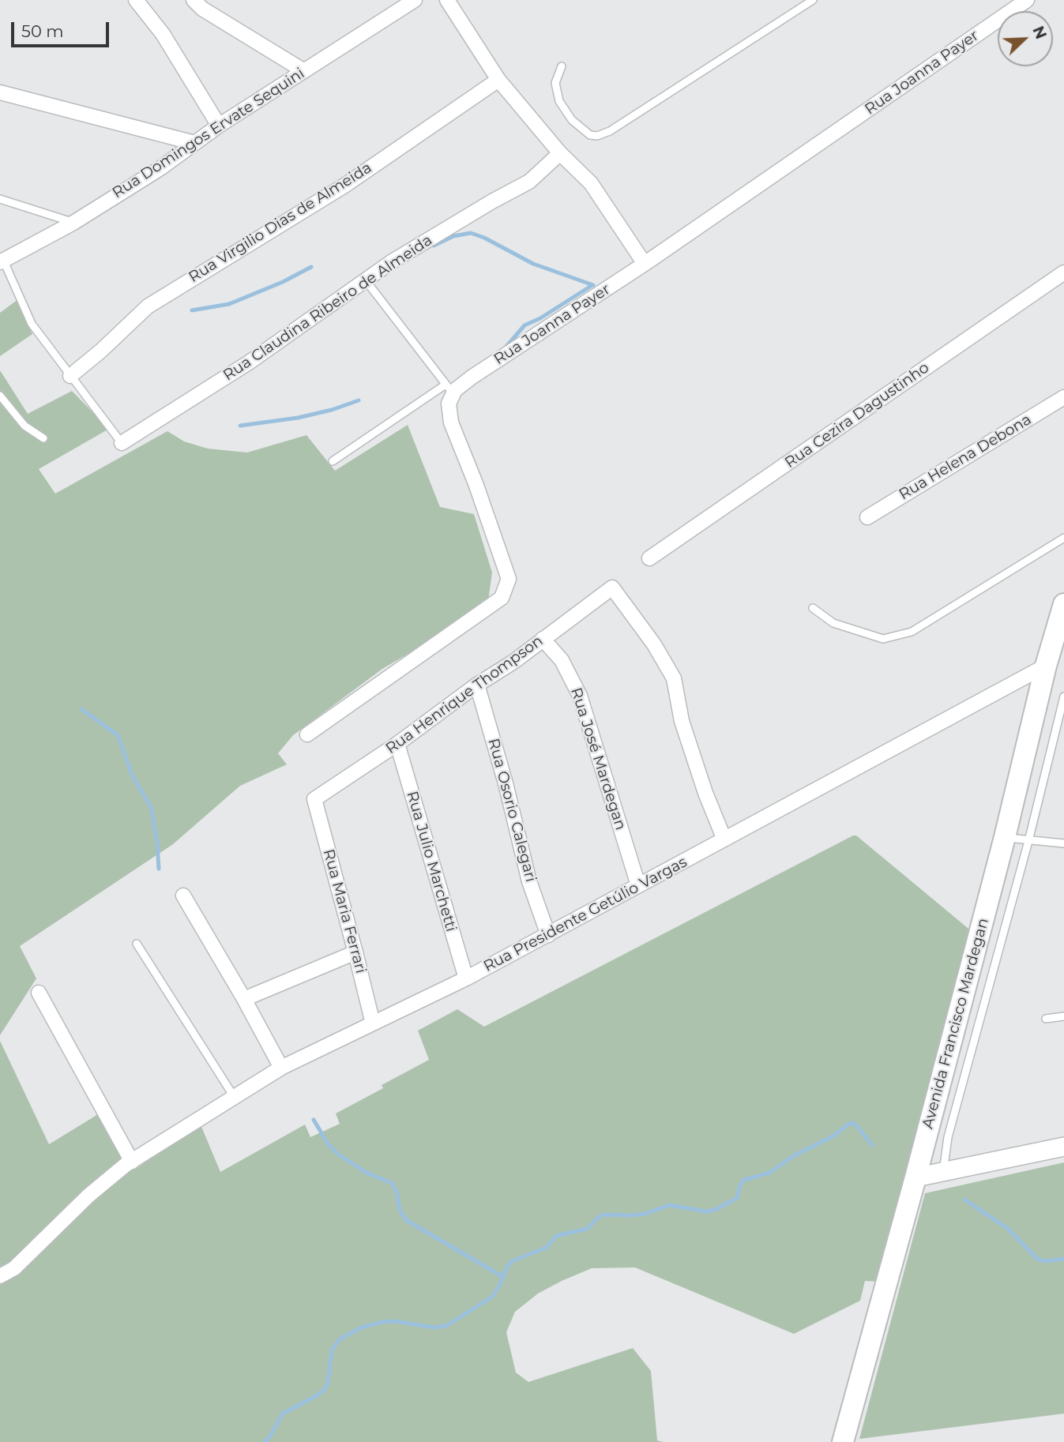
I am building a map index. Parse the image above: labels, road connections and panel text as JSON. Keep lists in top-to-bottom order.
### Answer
{
  "streets": {
    "main road": ["Avenida Francisco Mardegan"],
    "street": [
      "Rua Joanna Payer",
      "Rua Domingos Ervate Sequini",
      "Rua Virgilio Dias de Almeida",
      "Rua Claudina Ribeiro de Almeida",
      "Rua Cezira Dagustinho",
      "Rua Helena Debona",
      "Rua Henrique Thompson",
      "Rua José Mardegan",
      "Rua Osorio Calegari",
      "Rua Julio Marchetti",
      "Rua Maria Ferrari",
      "Rua Presidente Getúlio Vargas"
    ]
  },
  "crossings": [
    ["Rua Henrique Thompson", "Rua José Mardegan"],
    ["Rua Henrique Thompson", "Rua Osorio Calegari"],
    ["Rua Henrique Thompson", "Rua Julio Marchetti"],
    ["Rua Henrique Thompson", "Rua Maria Ferrari"],
    ["Rua Henrique Thompson", "Rua Presidente Getúlio Vargas"],
    ["Rua José Mardegan", "Rua Presidente Getúlio Vargas"],
    ["Rua Osorio Calegari", "Rua Presidente Getúlio Vargas"],
    ["Rua Julio Marchetti", "Rua Presidente Getúlio Vargas"],
    ["Rua Maria Ferrari", "Rua Presidente Getúlio Vargas"],
    ["Rua Presidente Getúlio Vargas", "Avenida Francisco Mardegan"]
  ],
  "scale_bar": "50 m",
  "north": "top right"
}
